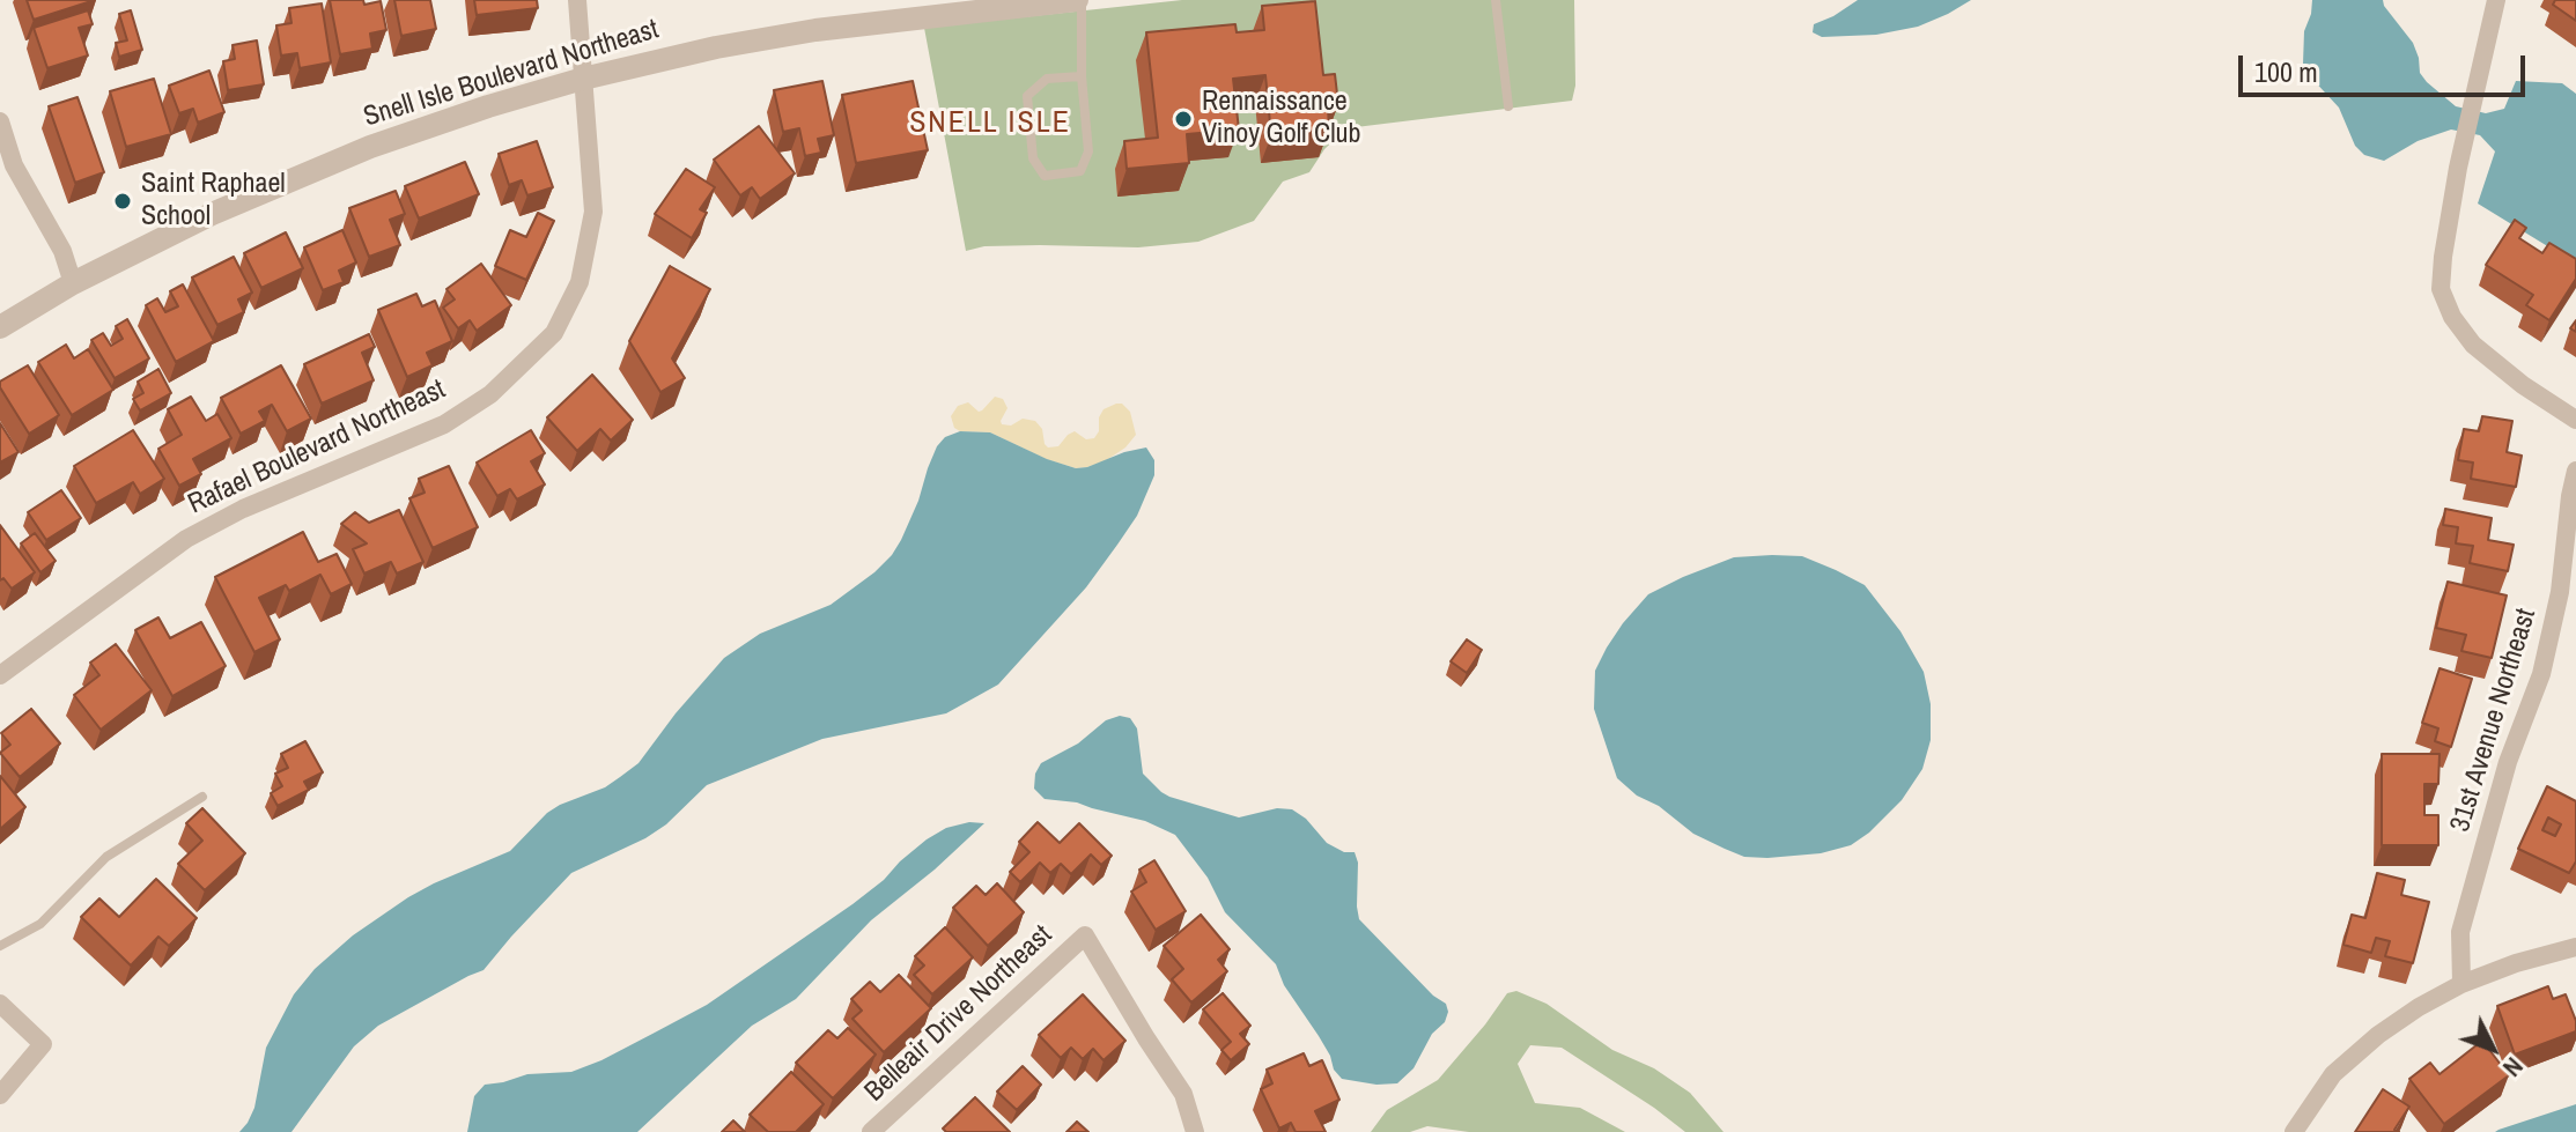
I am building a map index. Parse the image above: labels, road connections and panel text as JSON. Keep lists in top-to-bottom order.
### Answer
{
  "streets": {
    "street": [
      "Snell Isle Boulevard Northeast",
      "Rafael Boulevard Northeast",
      "31st Avenue Northeast",
      "Belleair Drive Northeast"
    ]
  },
  "crossings": [
    ["Snell Isle Boulevard Northeast", "Rafael Boulevard Northeast"]
  ],
  "districts": ["SNELL ISLE"],
  "places": ["Rennaissance Vinoy Golf Club", "Saint Raphael School"],
  "scale_bar": "100 m",
  "north": "bottom right"
}
